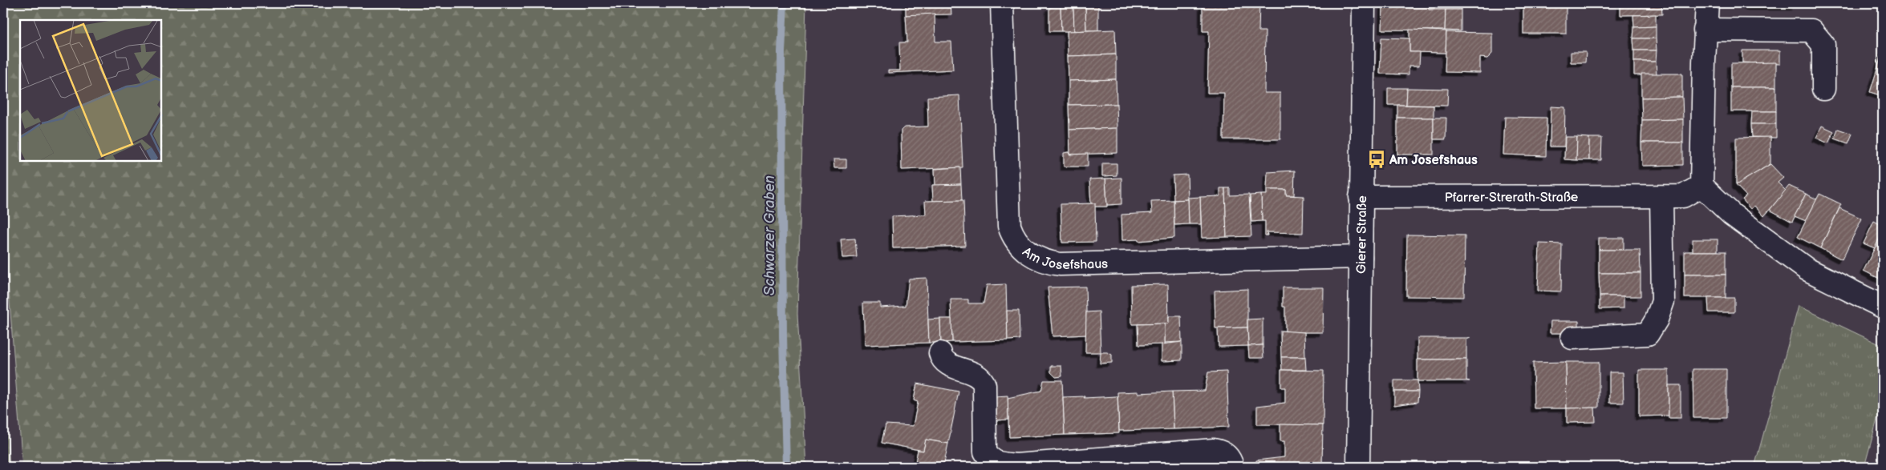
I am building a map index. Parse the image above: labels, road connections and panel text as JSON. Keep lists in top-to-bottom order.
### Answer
{
  "streets": {
    "street": ["Pfarrer-Strerath-Straße", "Gierer Straße", "Am Josefshaus"]
  },
  "crossings": [
    ["Pfarrer-Strerath-Straße", "Gierer Straße"],
    ["Gierer Straße", "Am Josefshaus"]
  ],
  "water": ["Schwarzer Graben"],
  "places": {
    "bus stop": ["Am Josefshaus"]
  }
}
